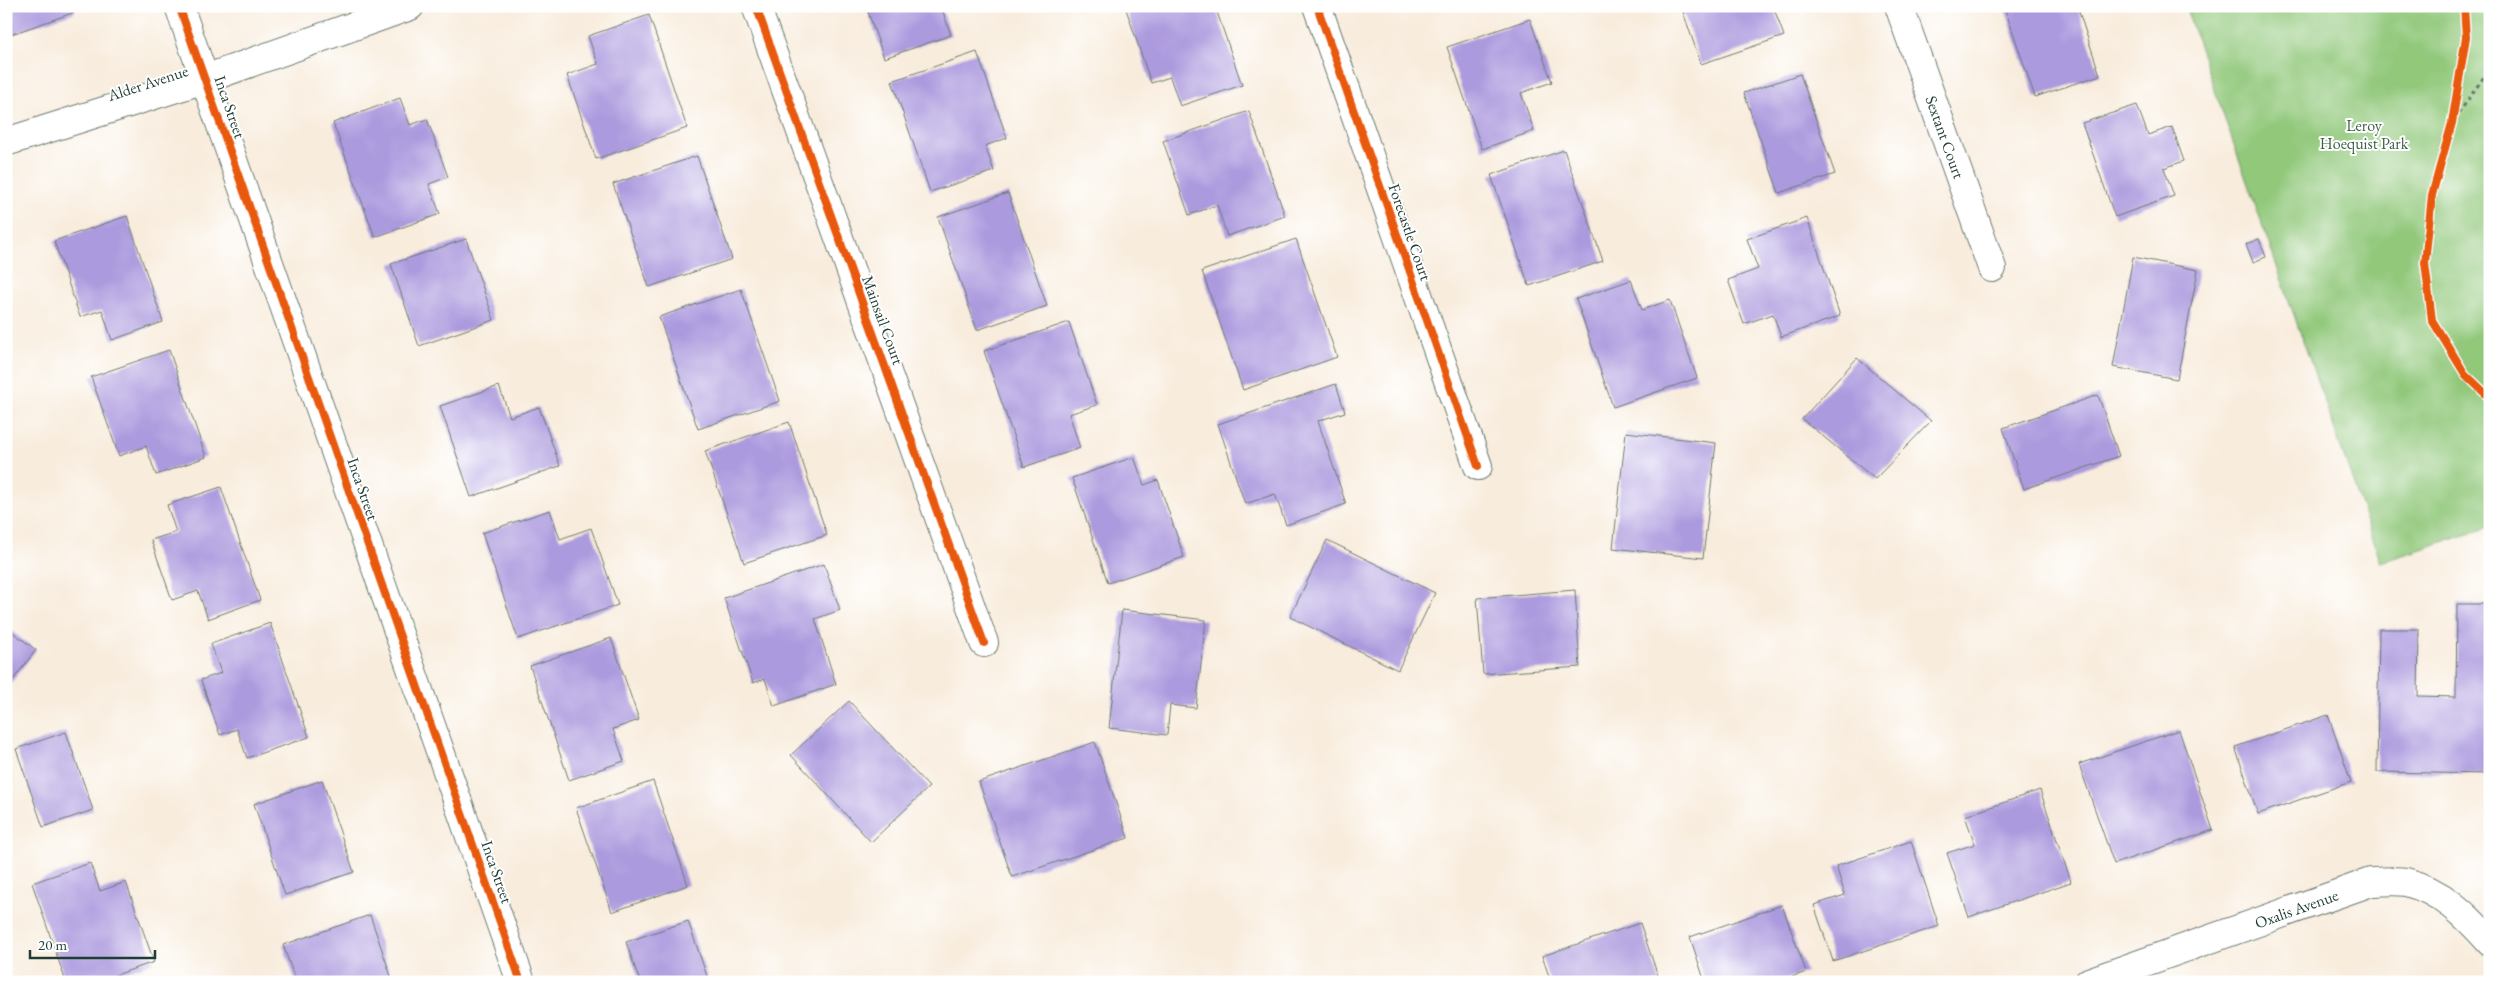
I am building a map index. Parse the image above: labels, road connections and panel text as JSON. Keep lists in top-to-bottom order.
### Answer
{
  "streets": {
    "street": [
      "Alder Avenue",
      "Inca Street",
      "Sextant Court",
      "Forecastle Court",
      "Mainsail Court",
      "Oxalis Avenue"
    ]
  },
  "crossings": [
    ["Alder Avenue", "Inca Street"]
  ],
  "parks": ["Leroy Hoequist Park"],
  "scale_bar": "20 m"
}
